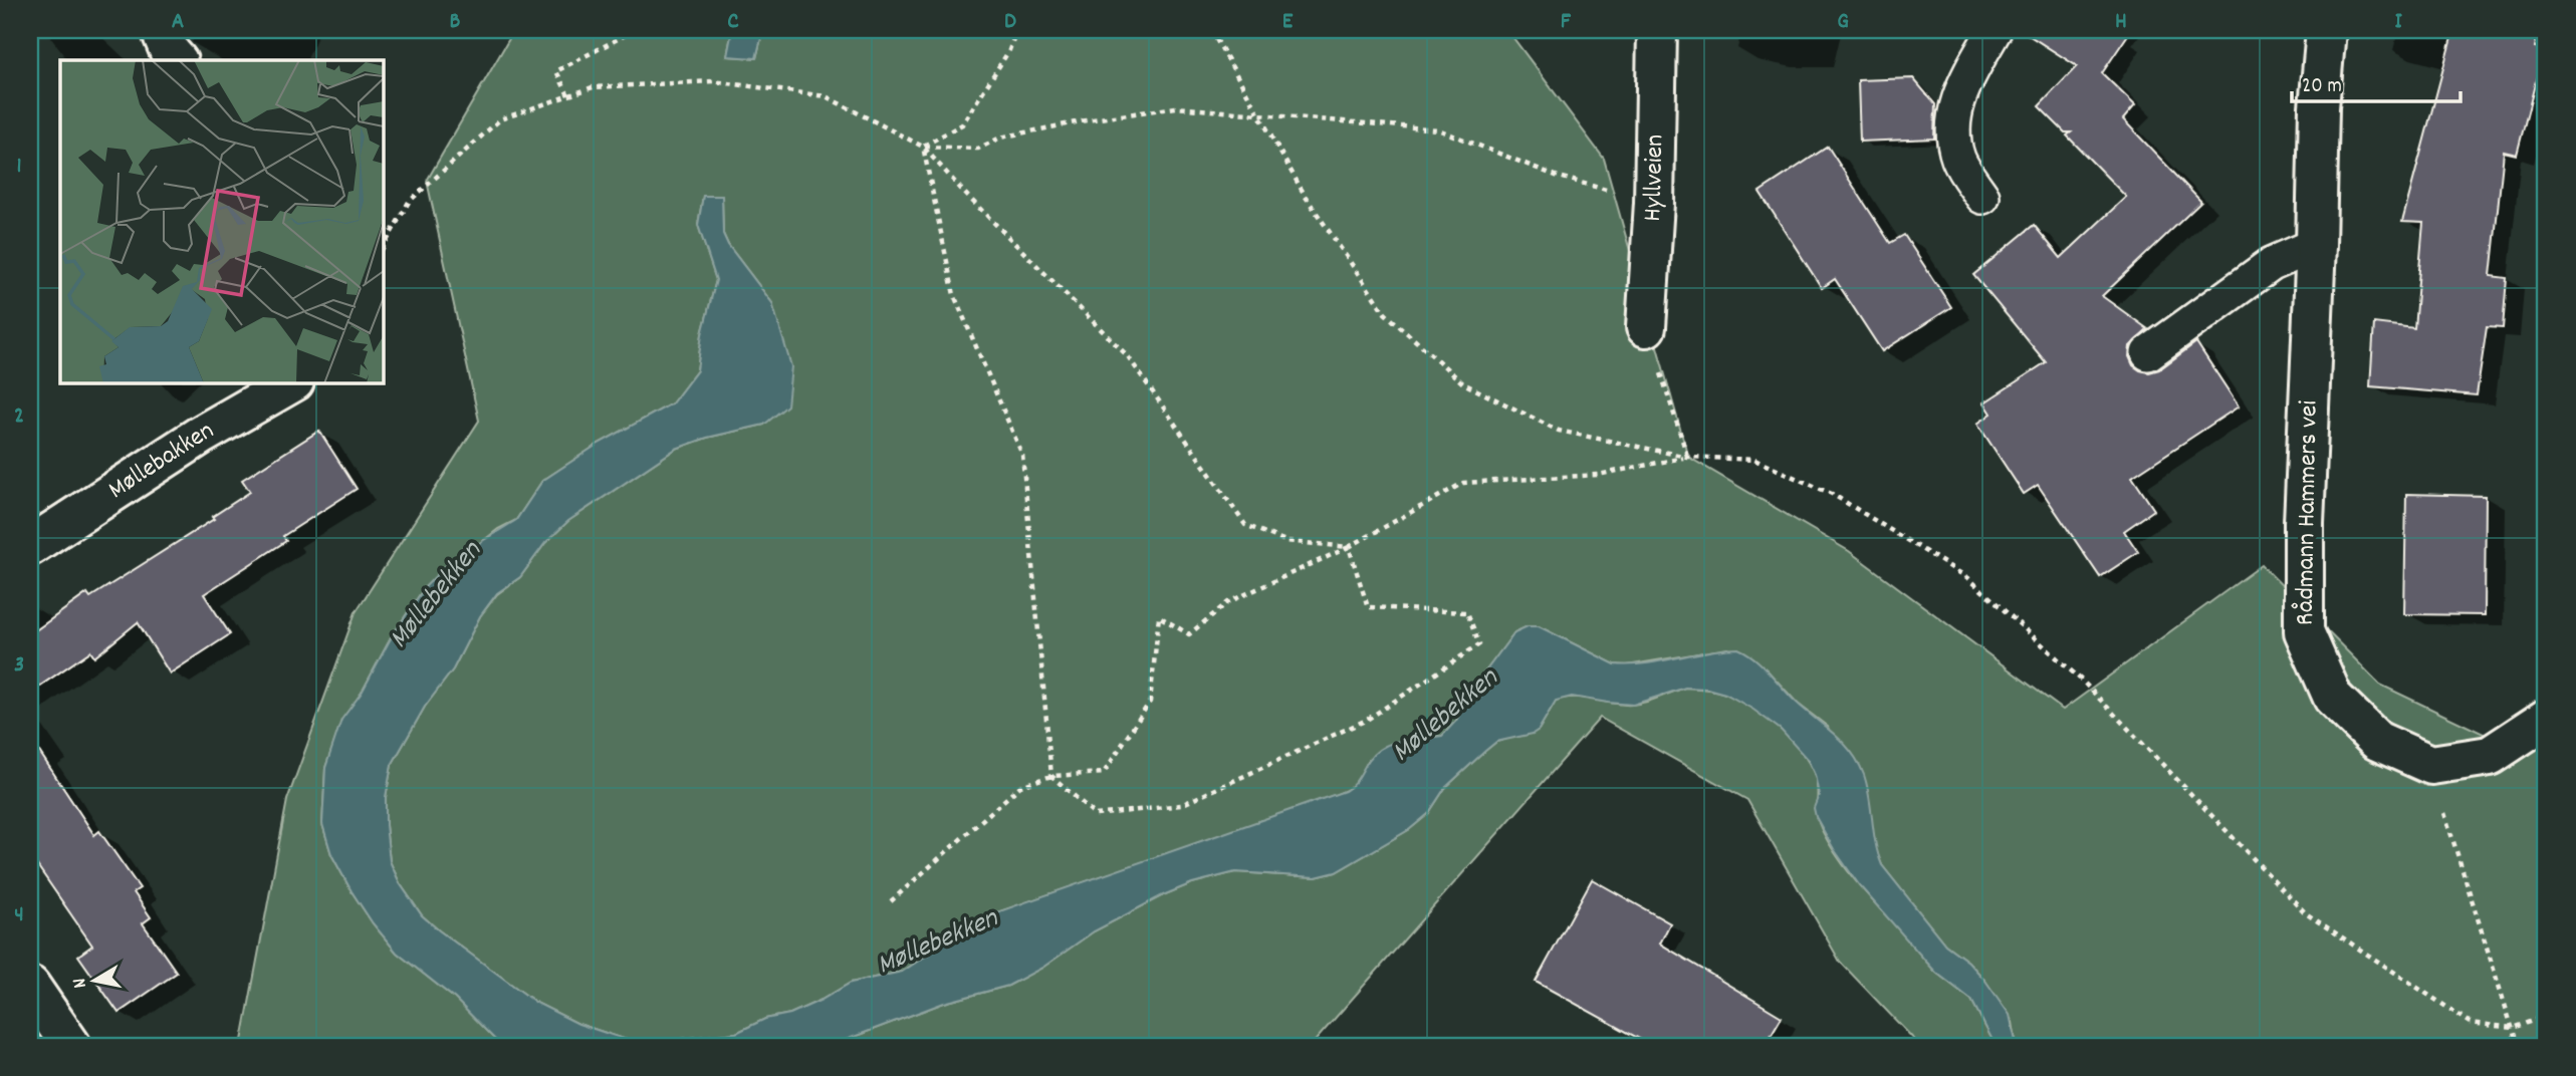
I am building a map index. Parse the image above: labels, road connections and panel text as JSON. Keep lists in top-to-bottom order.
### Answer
{
  "streets": {
    "street": ["Hyllveien", "Møllebakken", "Rådmann Hammers vei"]
  },
  "water": ["Møllebekken"],
  "scale_bar": "20 m",
  "north": "left",
  "grid": {
    "columns": [
      "A",
      "B",
      "C",
      "D",
      "E",
      "F",
      "G",
      "H",
      "I"
    ],
    "rows": [
      "1",
      "2",
      "3",
      "4"
    ]
  }
}
